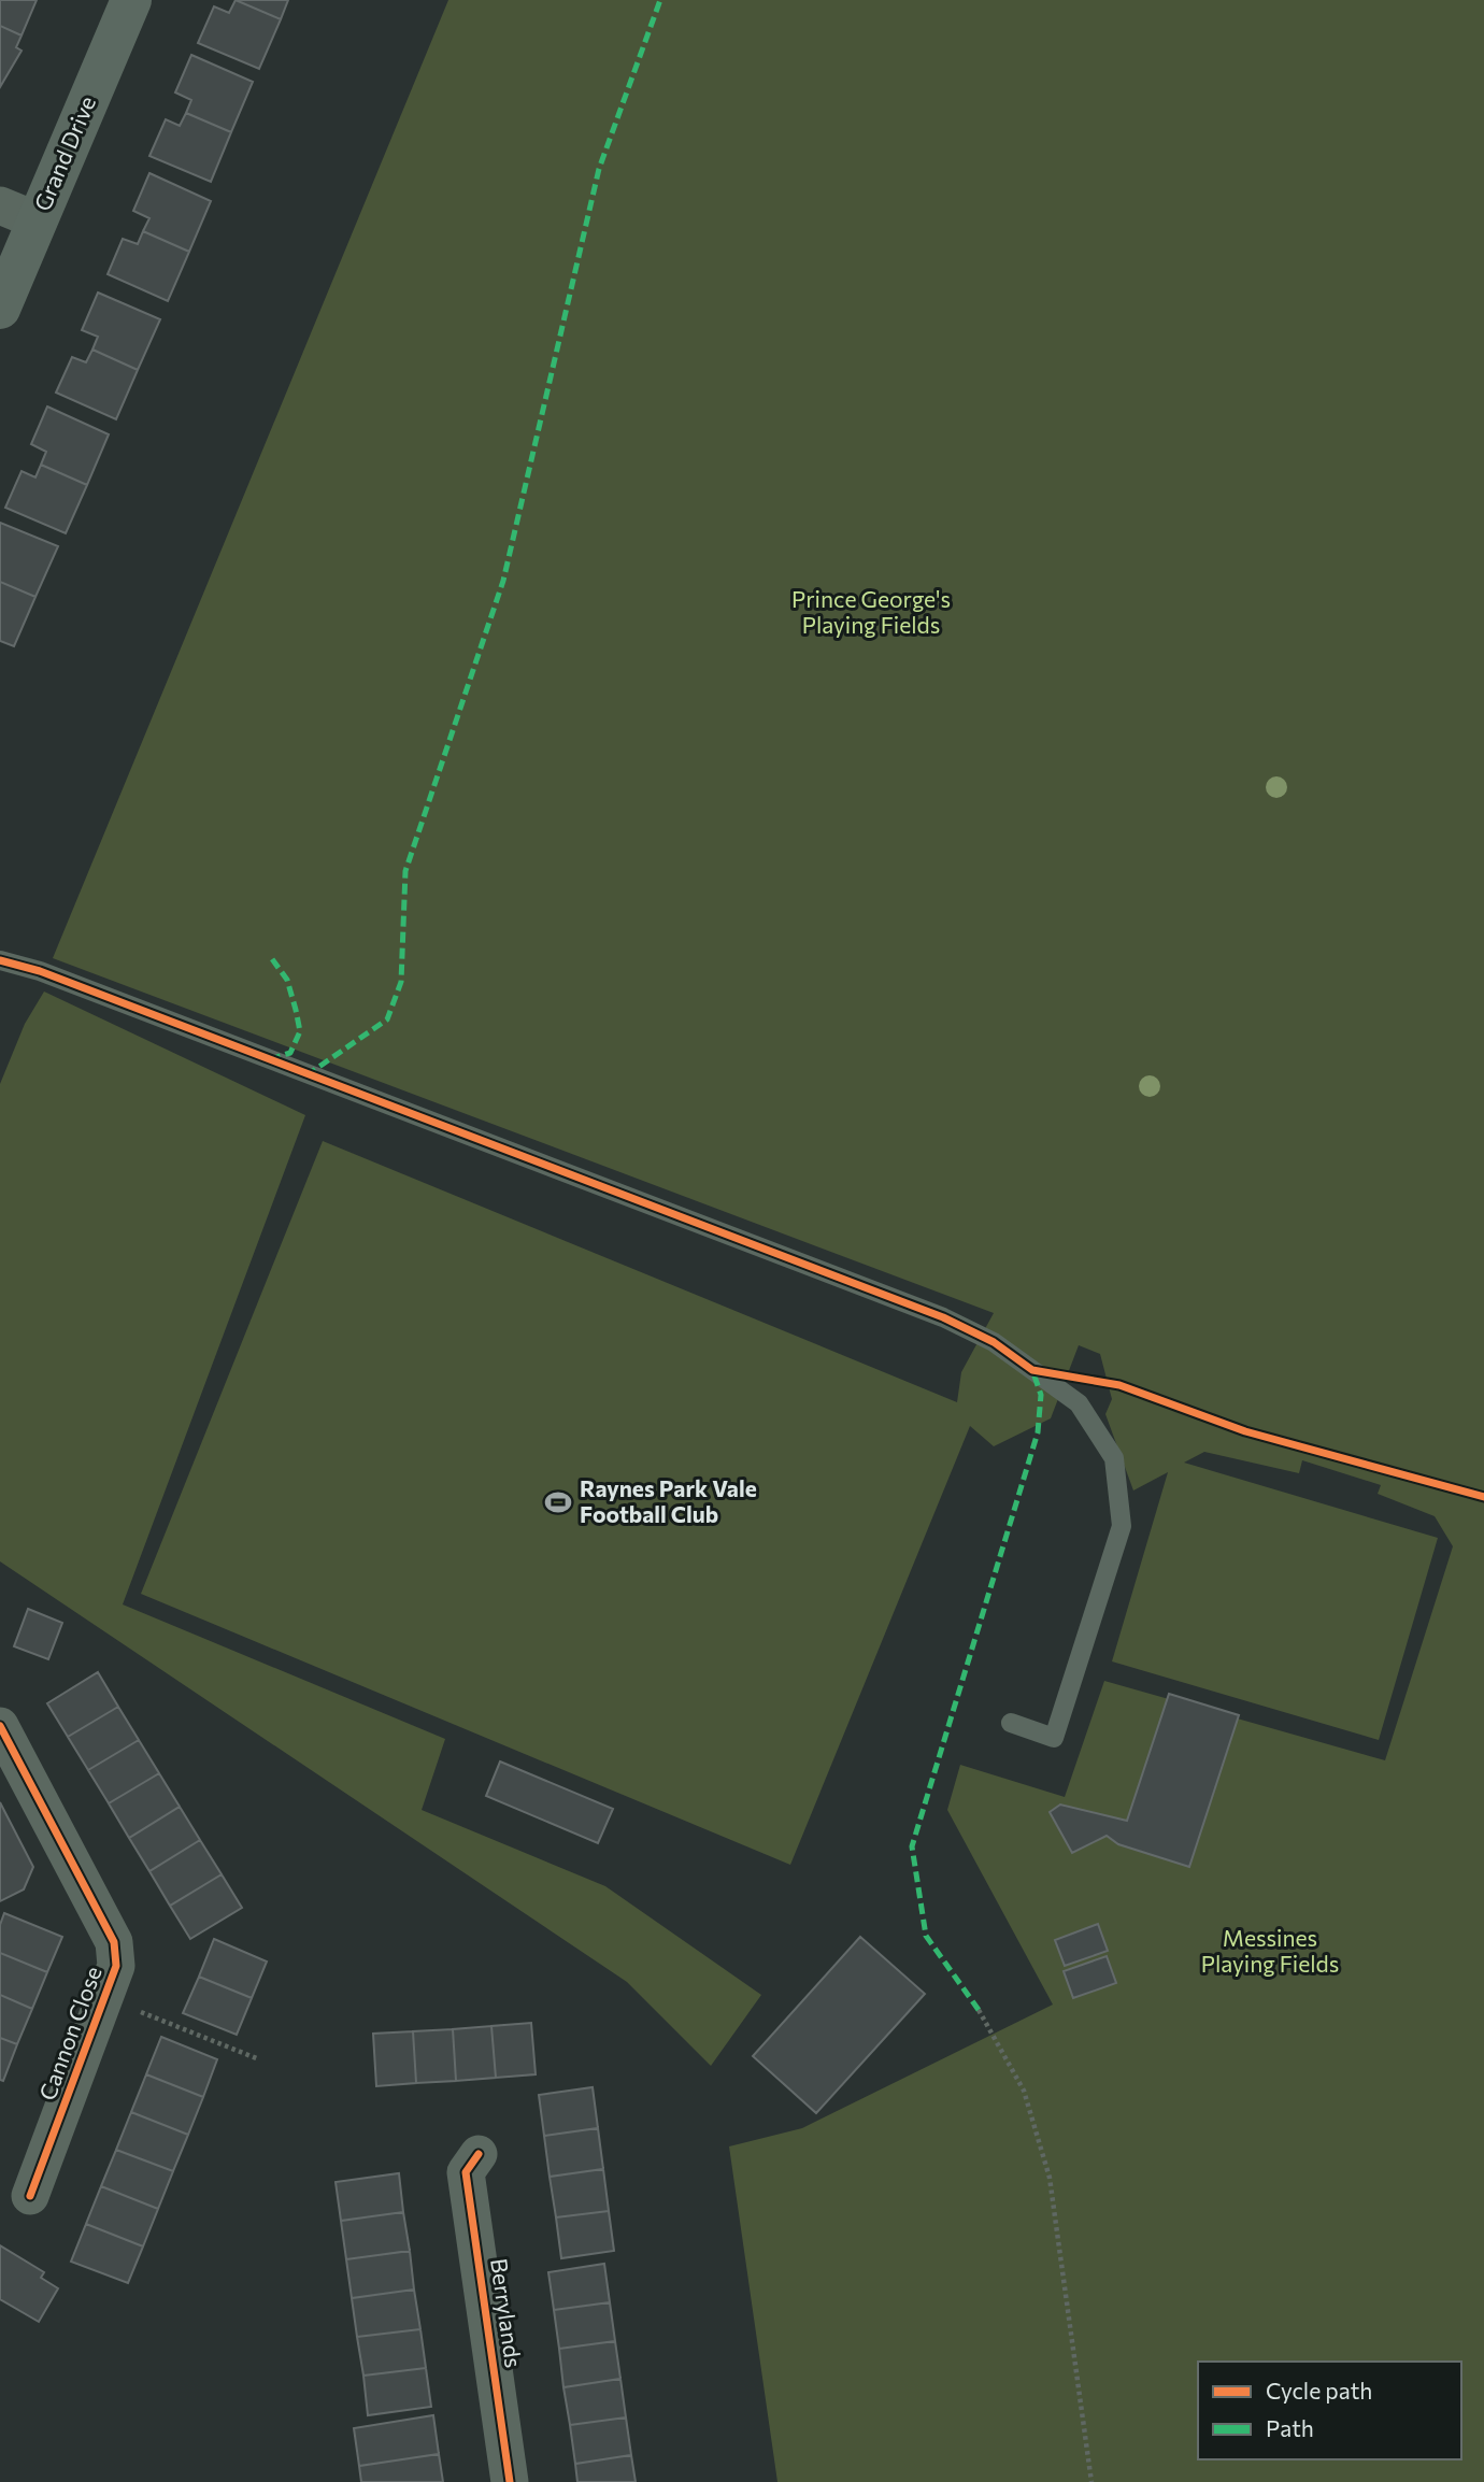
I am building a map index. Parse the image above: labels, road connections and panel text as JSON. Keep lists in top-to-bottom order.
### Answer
{
  "streets": {
    "main road": ["Grand Drive"],
    "street": ["Cannon Close", "Berrylands"]
  },
  "parks": ["Prince George's Playing Fields", "Messines Playing Fields"],
  "places": {
    "sports": ["Raynes Park Vale Football Club"]
  },
  "legend": ["Cycle path", "Path"]
}
